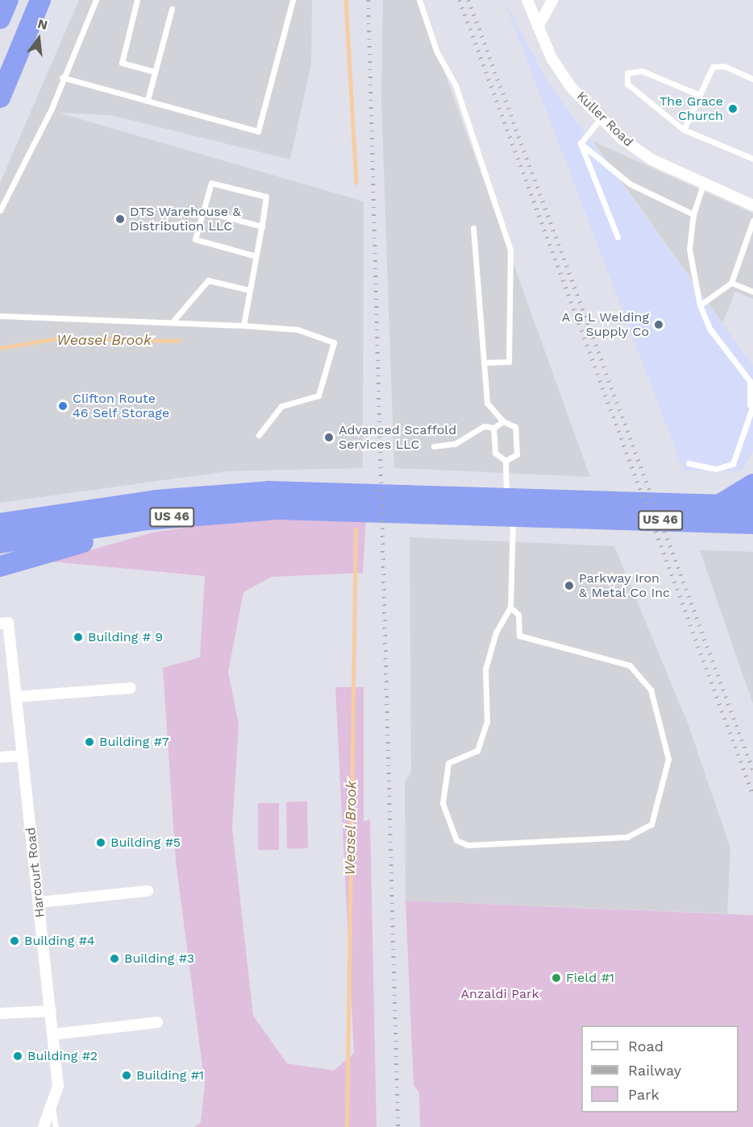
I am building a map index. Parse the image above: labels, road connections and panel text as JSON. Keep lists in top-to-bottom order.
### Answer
{
  "streets": {
    "highway": ["US 46"],
    "street": ["Kuller Road", "Harcourt Road"]
  },
  "water": ["Weasel Brook"],
  "parks": ["Anzaldi Park"],
  "places": [
    "The Grace Church",
    "DTS Warehouse & Distribution LLC",
    "A G L Welding Supply Co",
    "Clifton Route 46 Self Storage",
    "Advanced Scaffold Services LLC",
    "Parkway Iron & Metal Co Inc",
    "Building # 9",
    "Building #7",
    "Building #5",
    "Building #4",
    "Building #3",
    "Field #1",
    "Building #2",
    "Building #1"
  ],
  "legend": ["Road", "Railway", "Park"],
  "north": "top"
}
